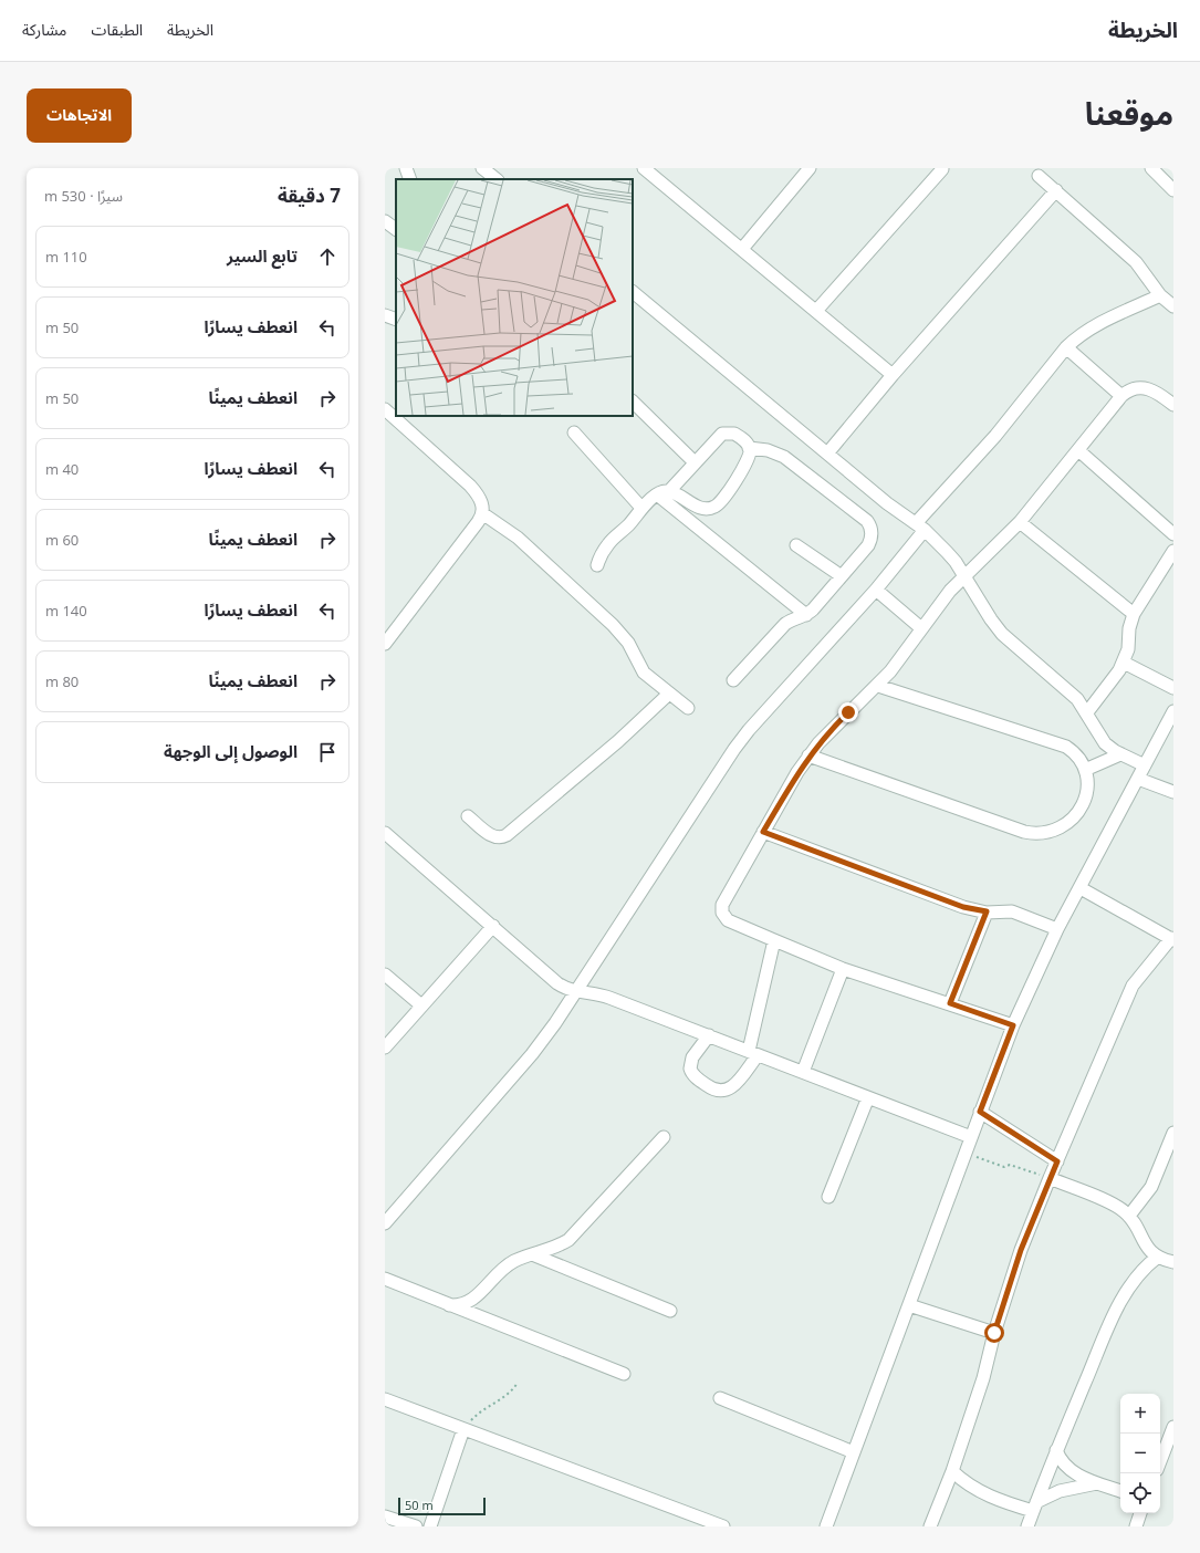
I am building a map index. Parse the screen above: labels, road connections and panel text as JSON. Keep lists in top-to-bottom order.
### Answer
{
  "scale_bar": "50 m",
  "page": {
    "header": "الخريطة",
    "nav": ["الخريطة", "الطبقات", "مشاركة"],
    "title": "موقعنا",
    "buttons": "الاتجاهات",
    "heading": ["7 دقيقة", "سيرًا · 530 m"],
    "list": [
      ["تابع السير", "110 m"],
      ["انعطف يسارًا", "50 m"],
      ["انعطف يمينًا", "50 m"],
      ["انعطف يسارًا", "40 m"],
      ["انعطف يمينًا", "60 m"],
      ["انعطف يسارًا", "140 m"],
      ["انعطف يمينًا", "80 m"],
      "الوصول إلى الوجهة"
    ],
    "map_buttons": ["+", "−"],
    "scale": "50 m"
  }
}
